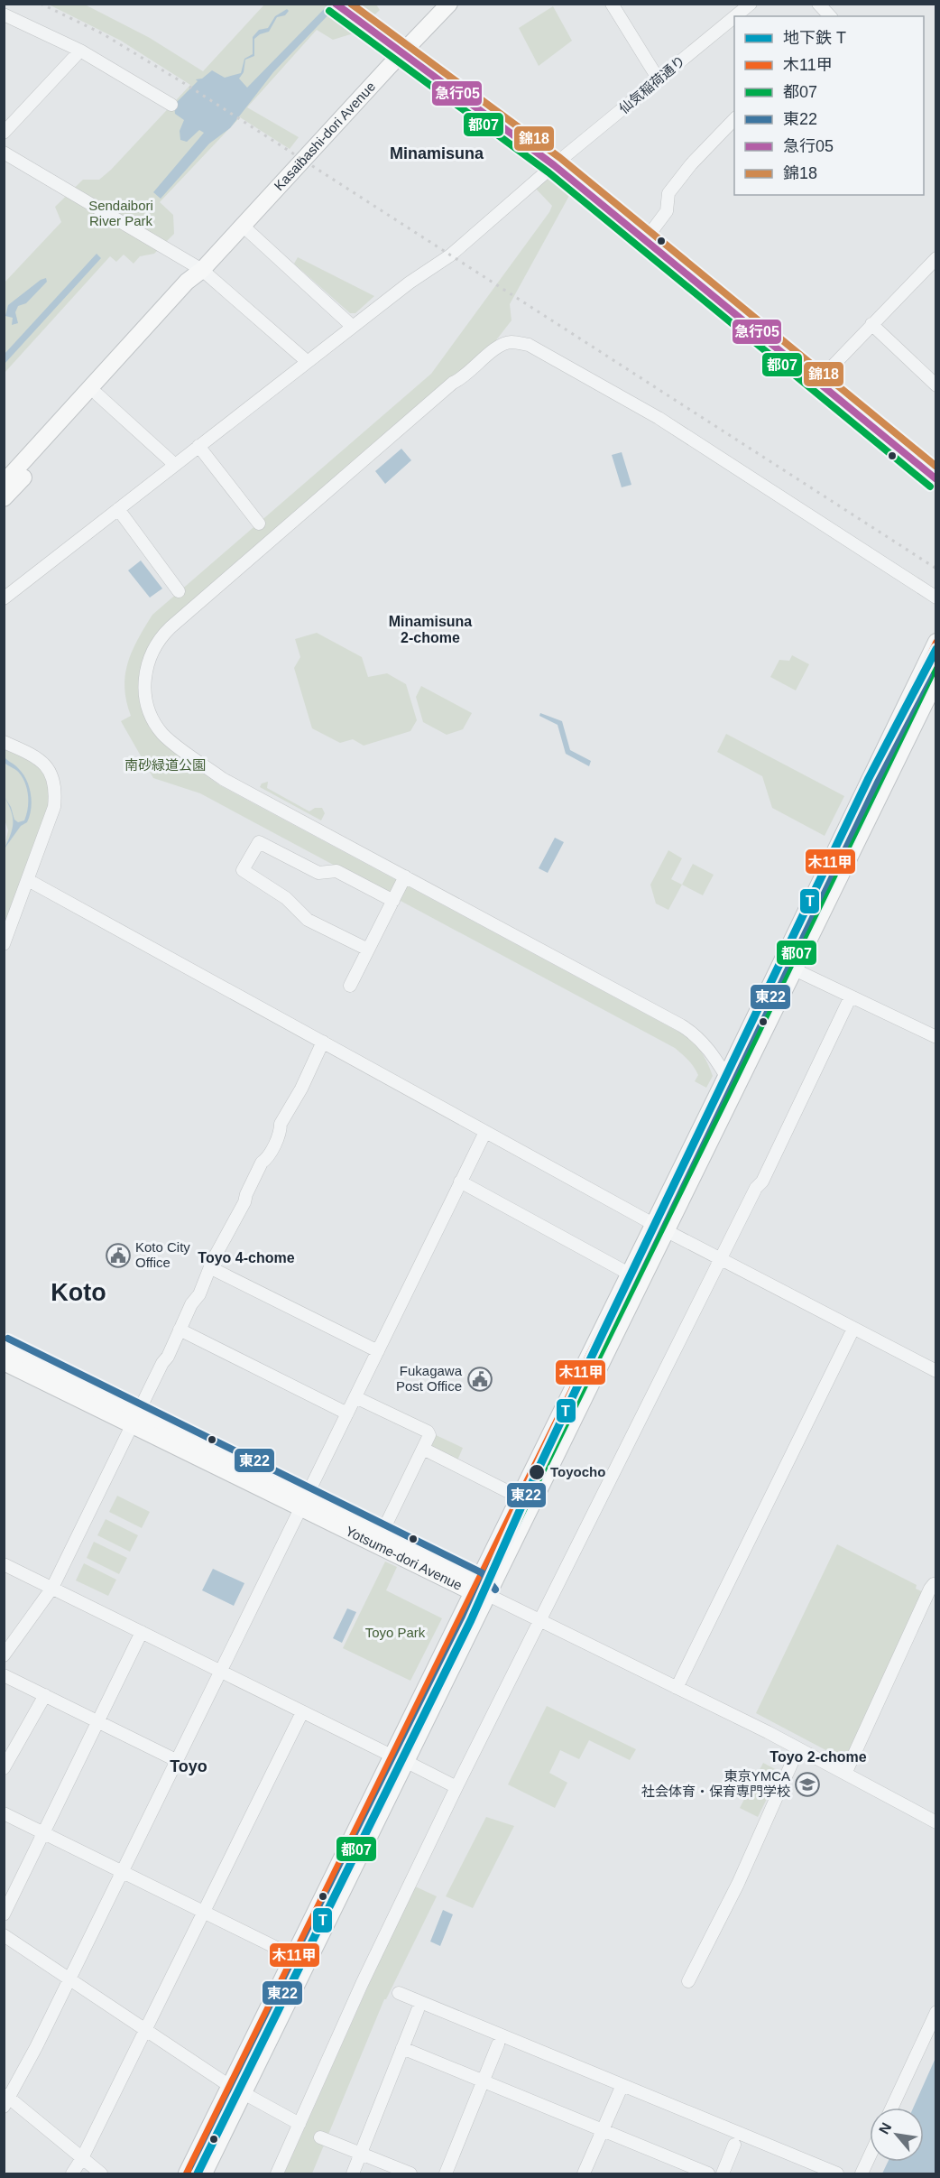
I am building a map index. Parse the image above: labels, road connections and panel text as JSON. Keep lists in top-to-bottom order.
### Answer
{
  "streets": {
    "main road": ["Kasaibashi-dori Avenue", "Yotsume-dori Avenue"],
    "street": ["仙気稲荷通り"]
  },
  "districts": [
    "Minamisuna",
    "Minamisuna 2-chome",
    "Toyo 4-chome",
    "Koto",
    "Toyo 2-chome",
    "Toyo"
  ],
  "parks": ["Sendaibori River Park", "南砂緑道公園", "Toyo Park"],
  "places": {
    "public building": ["Koto City Office", "Fukagawa Post Office"],
    "other": ["Toyocho"],
    "school or university": ["東京YMCA 社会体育・保育専門学校"]
  },
  "lines": [
    "transit line 急行05",
    "transit line 錦18",
    "transit line 都07",
    "transit line 木11甲",
    "metro line T",
    "transit line 東22"
  ],
  "legend": [
    "地下鉄 T",
    "木11甲",
    "都07",
    "東22",
    "急行05",
    "錦18"
  ],
  "north": "top left"
}
